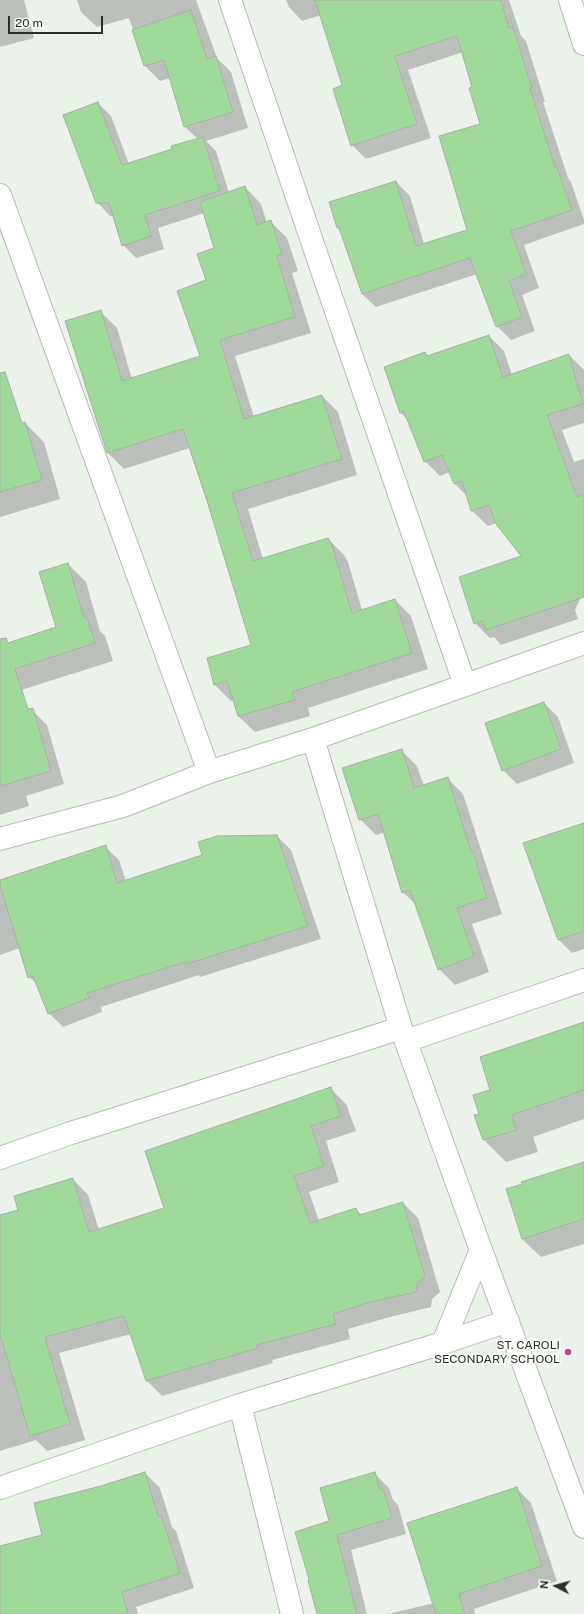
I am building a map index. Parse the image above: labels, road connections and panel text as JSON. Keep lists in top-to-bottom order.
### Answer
{
  "places": ["ST. CAROLI SECONDARY SCHOOL"],
  "scale_bar": "20 m",
  "north": "left"
}
